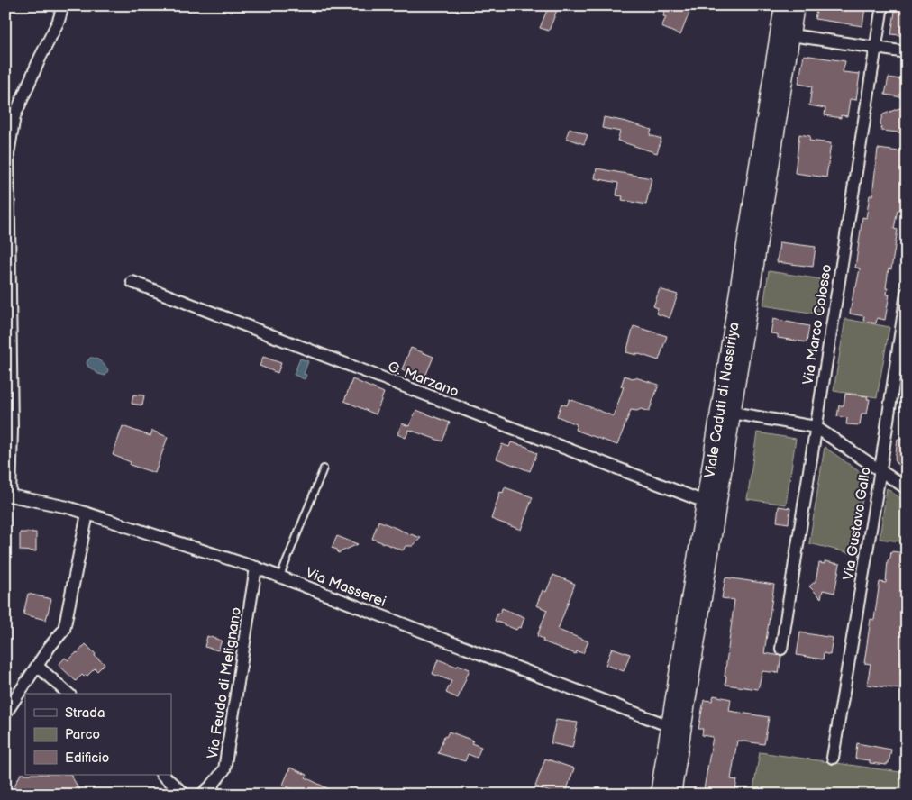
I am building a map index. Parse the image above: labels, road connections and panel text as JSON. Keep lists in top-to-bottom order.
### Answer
{
  "streets": {
    "main road": ["Viale Caduti di Nassiriya"],
    "street": [
      "Via Marco Colosso",
      "G. Marzano",
      "Via Gustavo Gallo",
      "Via Masserei",
      "Via Feudo di Melignano"
    ]
  },
  "crossings": [
    ["G. Marzano", "Viale Caduti di Nassiriya"],
    ["Viale Caduti di Nassiriya", "Via Masserei"],
    ["Via Masserei", "Via Feudo di Melignano"]
  ],
  "legend": ["Strada", "Parco", "Edificio"]
}
